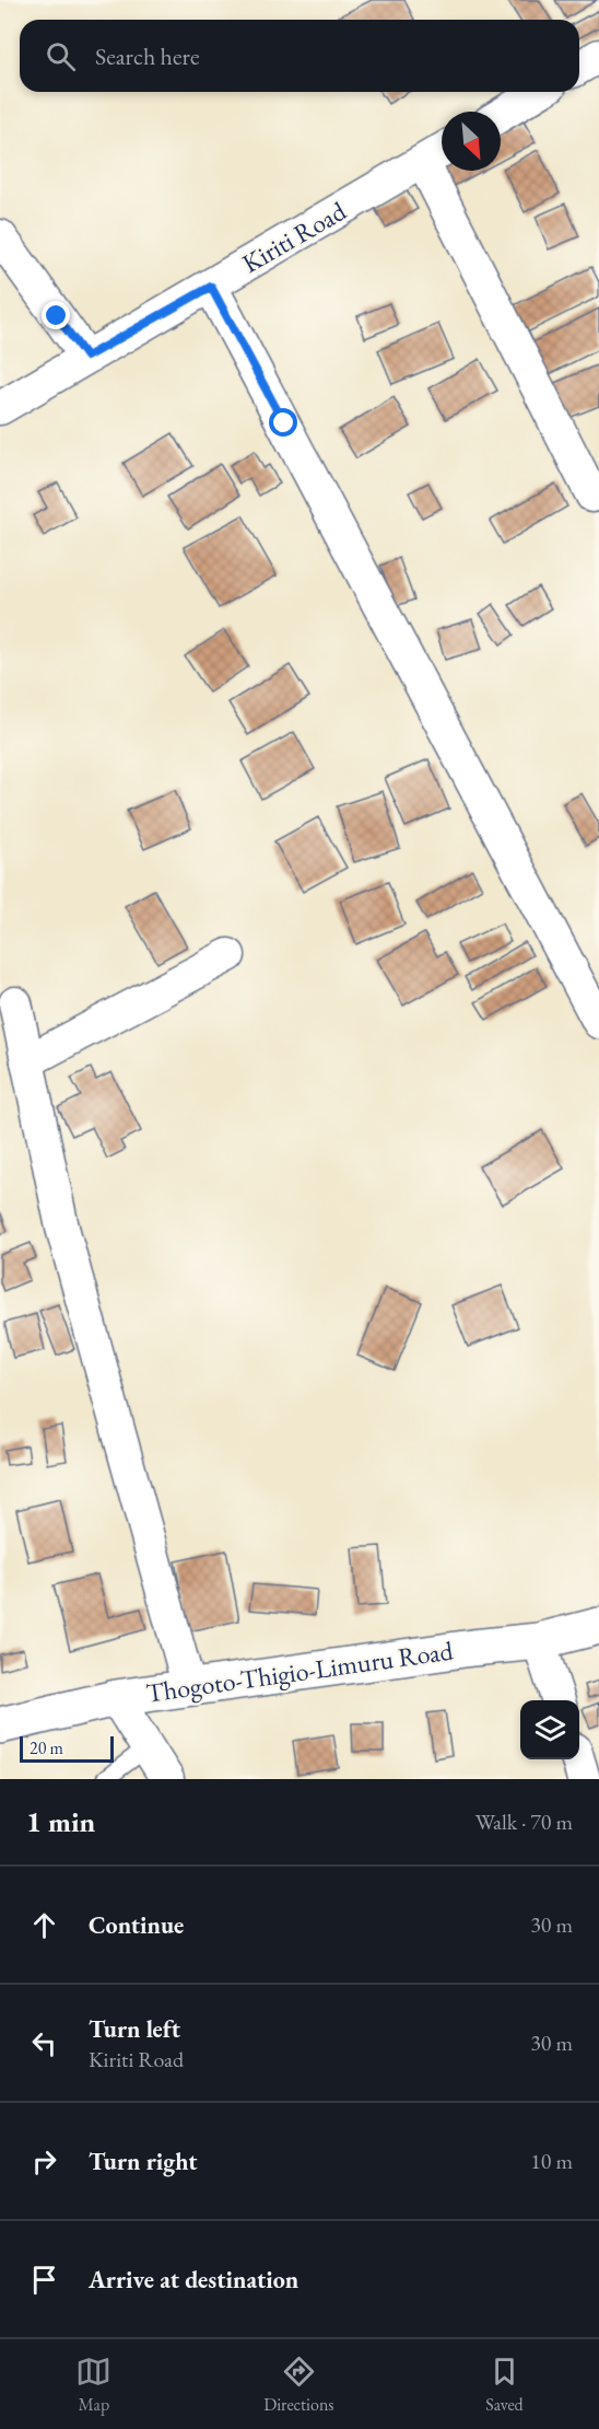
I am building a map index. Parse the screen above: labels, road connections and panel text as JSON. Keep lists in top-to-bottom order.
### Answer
{
  "streets": {
    "highway": ["Thogoto-Thigio-Limuru Road"],
    "street": ["Kiriti Road"]
  },
  "scale_bar": "20 m",
  "north": "bottom right",
  "page": {
    "search": "Search here",
    "scale": "20 m",
    "heading": ["1 min", "Walk · 70 m"],
    "list": [
      ["Continue", "30 m"],
      ["Turn left", "Kiriti Road", "30 m"],
      ["Turn right", "10 m"],
      "Arrive at destination"
    ],
    "nav": ["Map", "Directions", "Saved"]
  }
}
